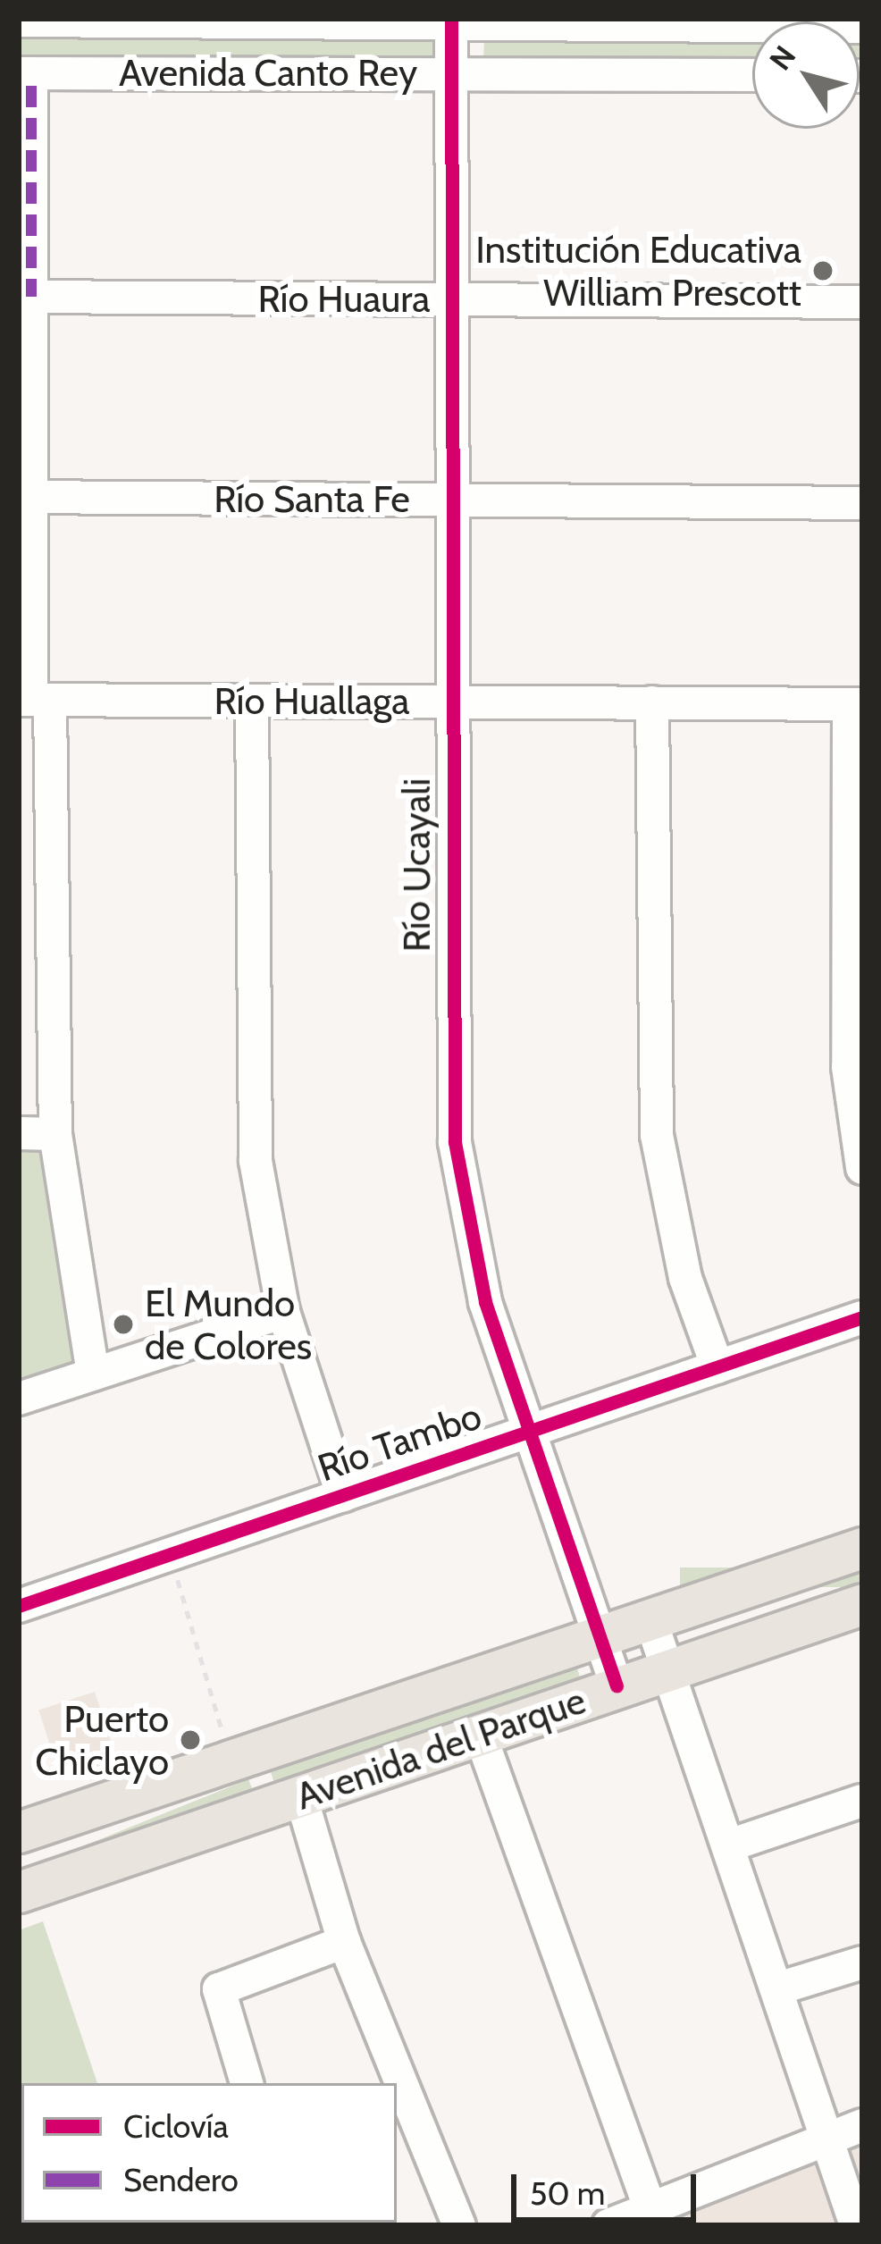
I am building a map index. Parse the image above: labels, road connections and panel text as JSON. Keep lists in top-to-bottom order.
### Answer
{
  "streets": {
    "main road": ["Avenida del Parque"],
    "street": [
      "Avenida Canto Rey",
      "Río Huaura",
      "Río Santa Fe",
      "Río Huallaga",
      "Río Ucayali",
      "Río Tambo"
    ]
  },
  "crossings": [
    ["Avenida Canto Rey", "Río Ucayali"],
    ["Río Huaura", "Río Ucayali"],
    ["Río Santa Fe", "Río Ucayali"],
    ["Río Huallaga", "Río Ucayali"],
    ["Río Ucayali", "Río Tambo"],
    ["Río Ucayali", "Avenida del Parque"]
  ],
  "places": ["Institución Educativa William Prescott", "El Mundo de Colores", "Puerto Chiclayo"],
  "legend": ["Ciclovía", "Sendero"],
  "scale_bar": "50 m",
  "north": "top left"
}
